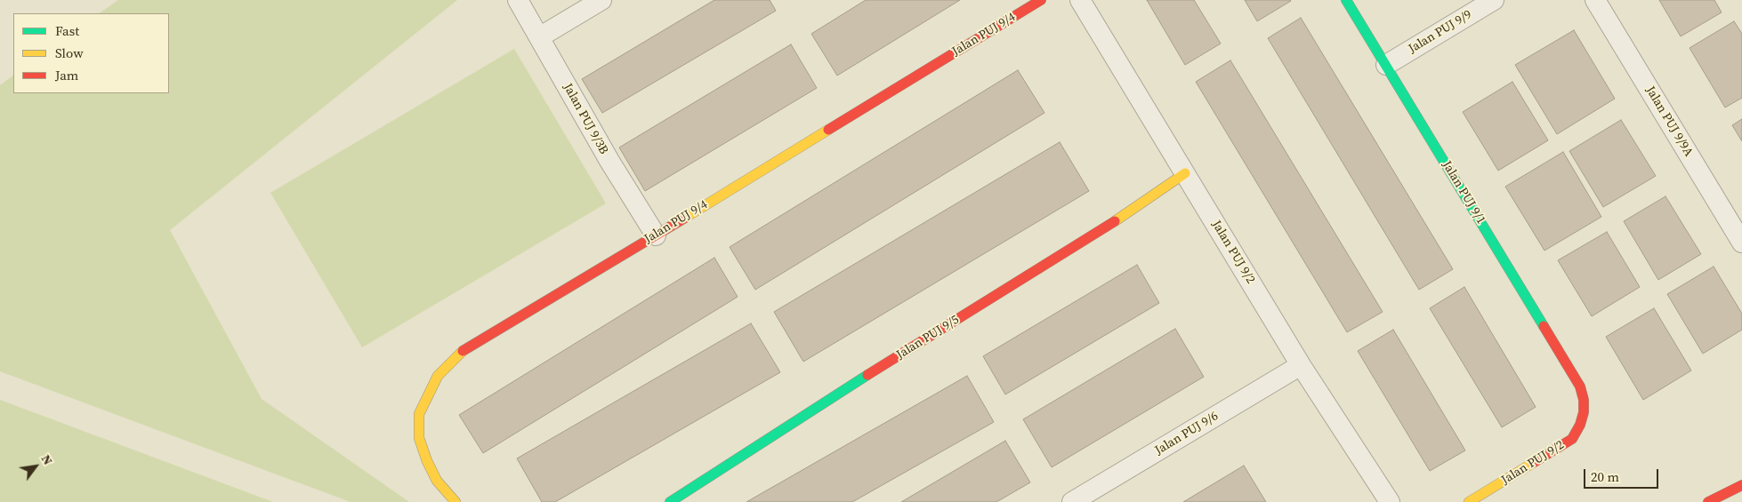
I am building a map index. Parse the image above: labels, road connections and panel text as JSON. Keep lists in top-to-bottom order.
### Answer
{
  "streets": {
    "main road": [
      "Jalan PUJ 9/4",
      "Jalan PUJ 9/1",
      "Jalan PUJ 9/2",
      "Jalan PUJ 9/5"
    ],
    "street": [
      "Jalan PUJ 9/9",
      "Jalan PUJ 9/3B",
      "Jalan PUJ 9/9A",
      "Jalan PUJ 9/6"
    ]
  },
  "crossings": [
    ["Jalan PUJ 9/9", "Jalan PUJ 9/1"],
    ["Jalan PUJ 9/4", "Jalan PUJ 9/3B"],
    ["Jalan PUJ 9/1", "Jalan PUJ 9/2"],
    ["Jalan PUJ 9/2", "Jalan PUJ 9/5"],
    ["Jalan PUJ 9/2", "Jalan PUJ 9/6"]
  ],
  "legend": ["Fast", "Slow", "Jam"],
  "scale_bar": "20 m",
  "north": "top right"
}
